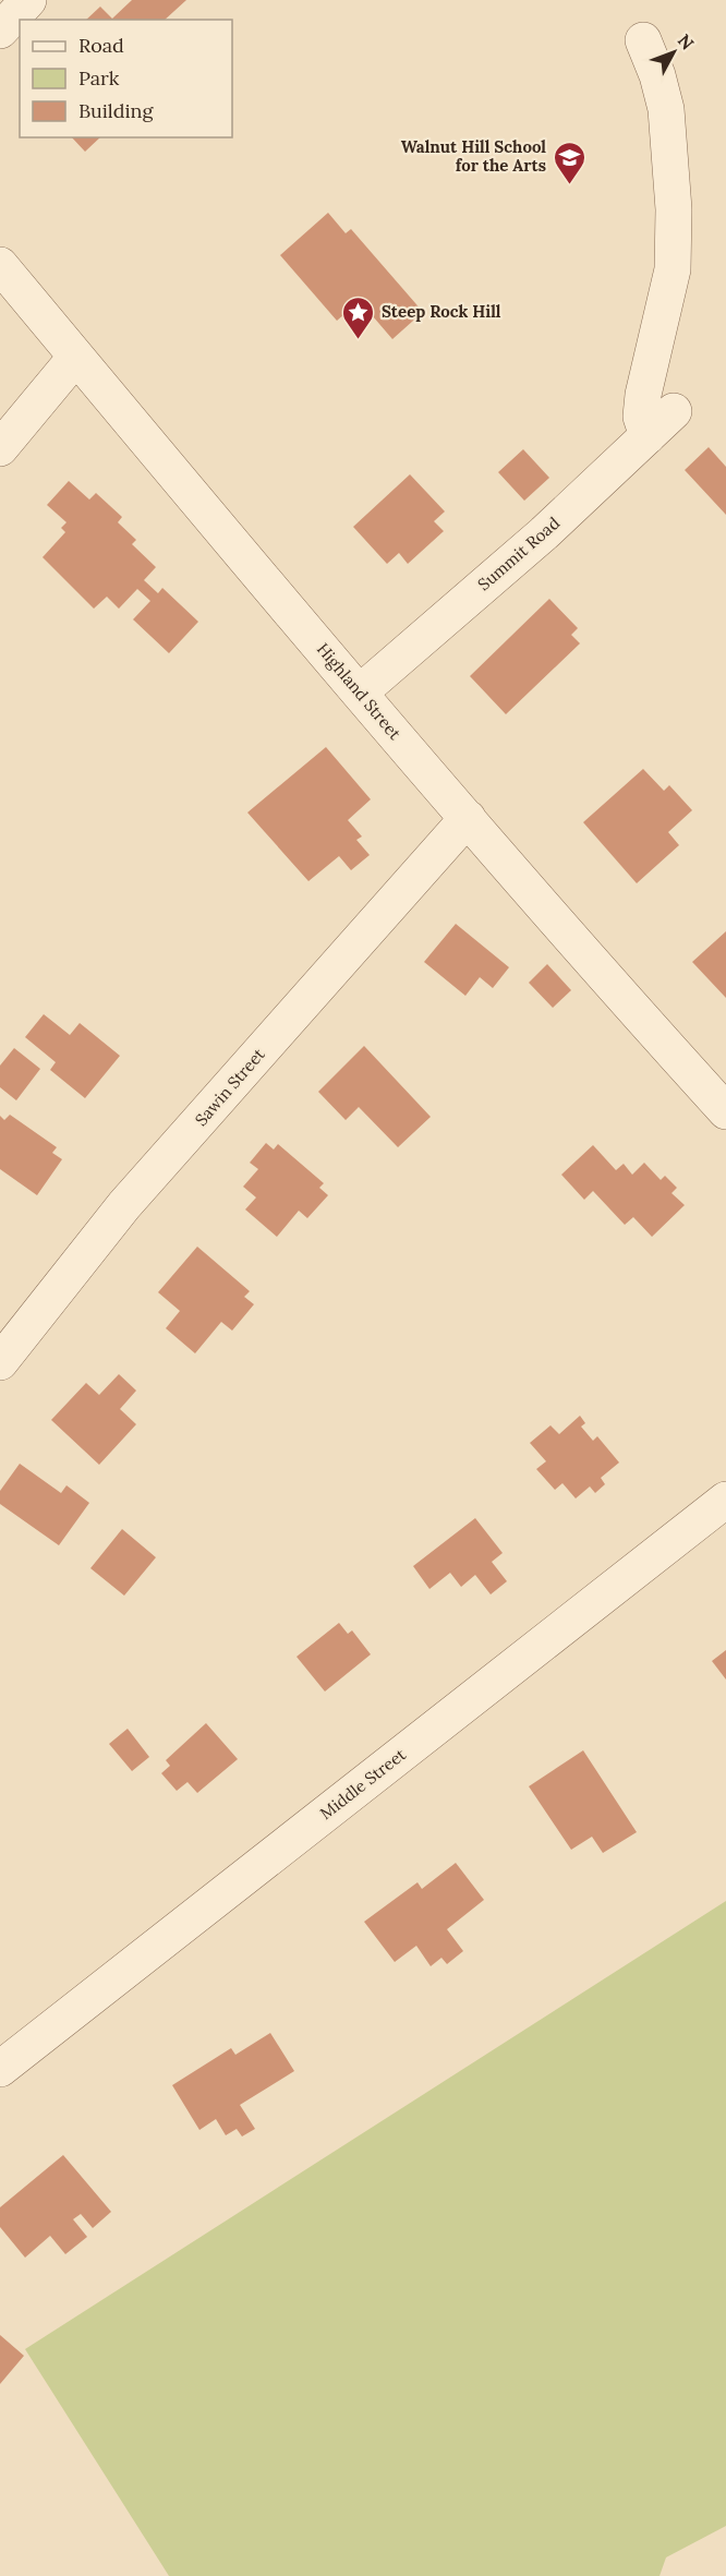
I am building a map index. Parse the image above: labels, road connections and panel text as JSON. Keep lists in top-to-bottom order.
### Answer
{
  "streets": {
    "street": [
      "Summit Road",
      "Highland Street",
      "Sawin Street",
      "Middle Street"
    ]
  },
  "crossings": [
    ["Summit Road", "Highland Street"],
    ["Highland Street", "Sawin Street"]
  ],
  "places": {
    "school or university": ["Walnut Hill School for the Arts"],
    "place": ["Steep Rock Hill"]
  },
  "legend": ["Road", "Park", "Building"],
  "north": "top right"
}
